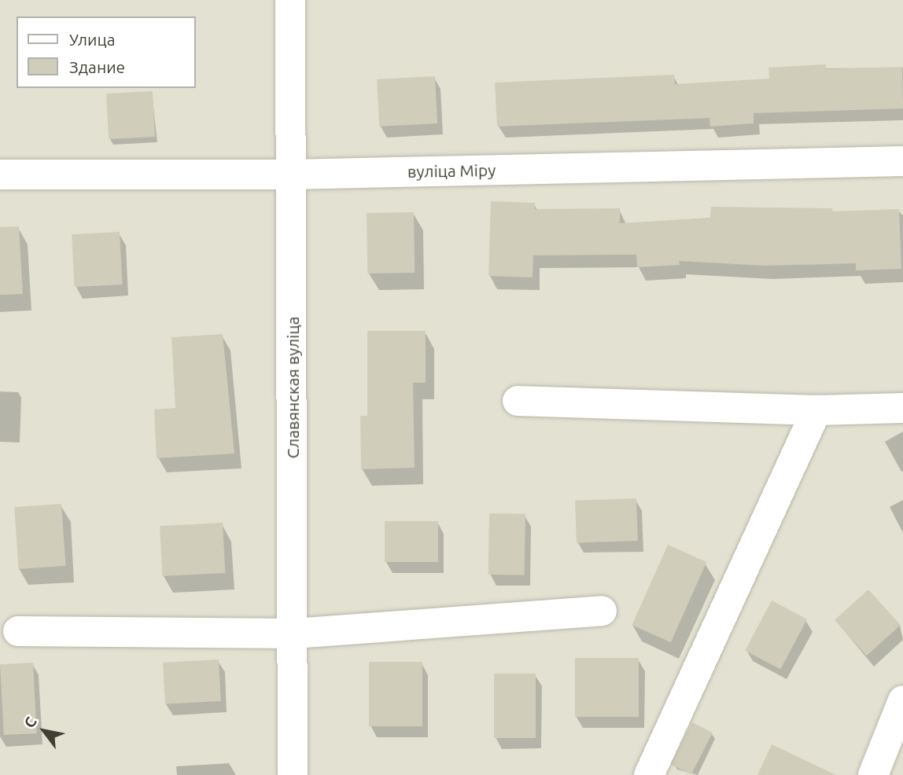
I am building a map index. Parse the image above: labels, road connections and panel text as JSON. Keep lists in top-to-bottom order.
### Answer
{
  "streets": {
    "street": ["вуліца Міру", "Славянская вуліца"]
  },
  "crossings": [
    ["вуліца Міру", "Славянская вуліца"]
  ],
  "legend": ["Улица", "Здание"],
  "north": "top left"
}
